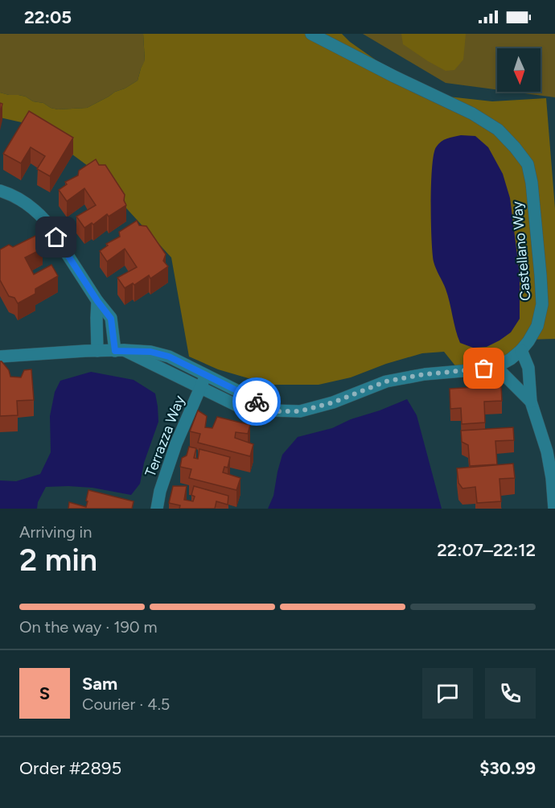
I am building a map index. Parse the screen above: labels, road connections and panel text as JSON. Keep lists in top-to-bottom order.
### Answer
{
  "streets": {
    "street": ["Castellano Way", "Terrazza Way"]
  },
  "crossings": [
    ["Castellano Way", "Terrazza Way"]
  ],
  "north": "bottom",
  "page": {
    "status": "22:05",
    "heading": ["2 min", "Arriving in", "22:07–22:12"],
    "panel": [
      "Sam",
      "Courier · 4.5",
      "Order #2895",
      "$30.99"
    ],
    "bar": "On the way · 190 m",
    "round": "S"
  }
}
